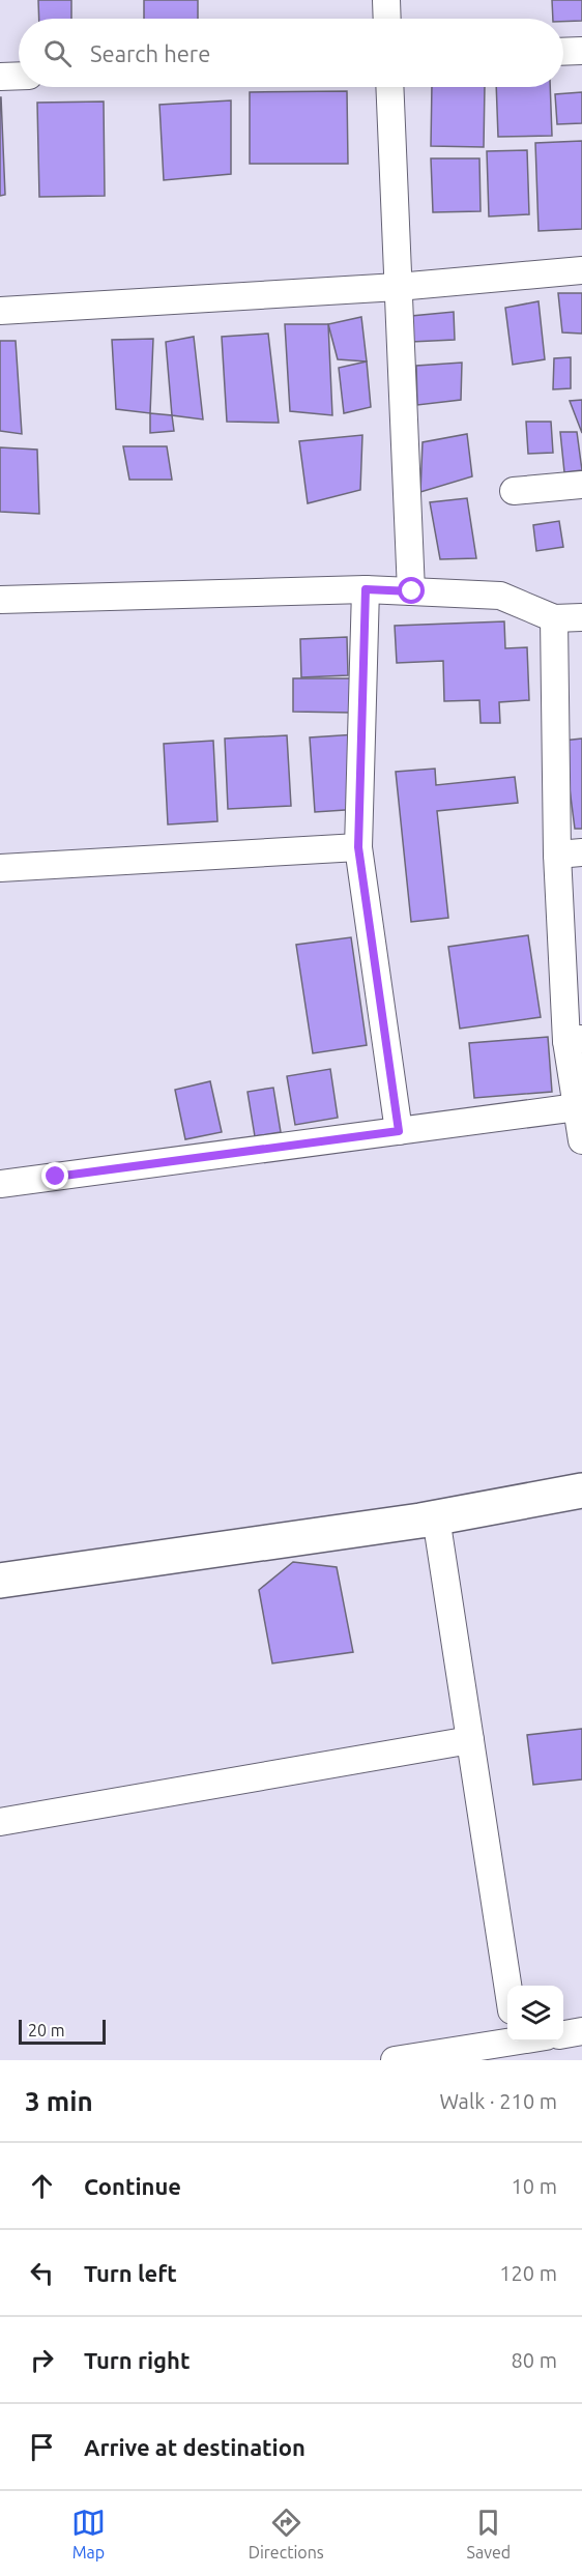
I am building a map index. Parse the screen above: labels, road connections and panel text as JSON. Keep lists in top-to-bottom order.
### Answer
{
  "scale_bar": "20 m",
  "page": {
    "search": "Search here",
    "scale": "20 m",
    "heading": ["3 min", "Walk · 210 m"],
    "list": [
      ["Continue", "10 m"],
      ["Turn left", "120 m"],
      ["Turn right", "80 m"],
      "Arrive at destination"
    ],
    "nav": ["Map", "Directions", "Saved"]
  }
}
